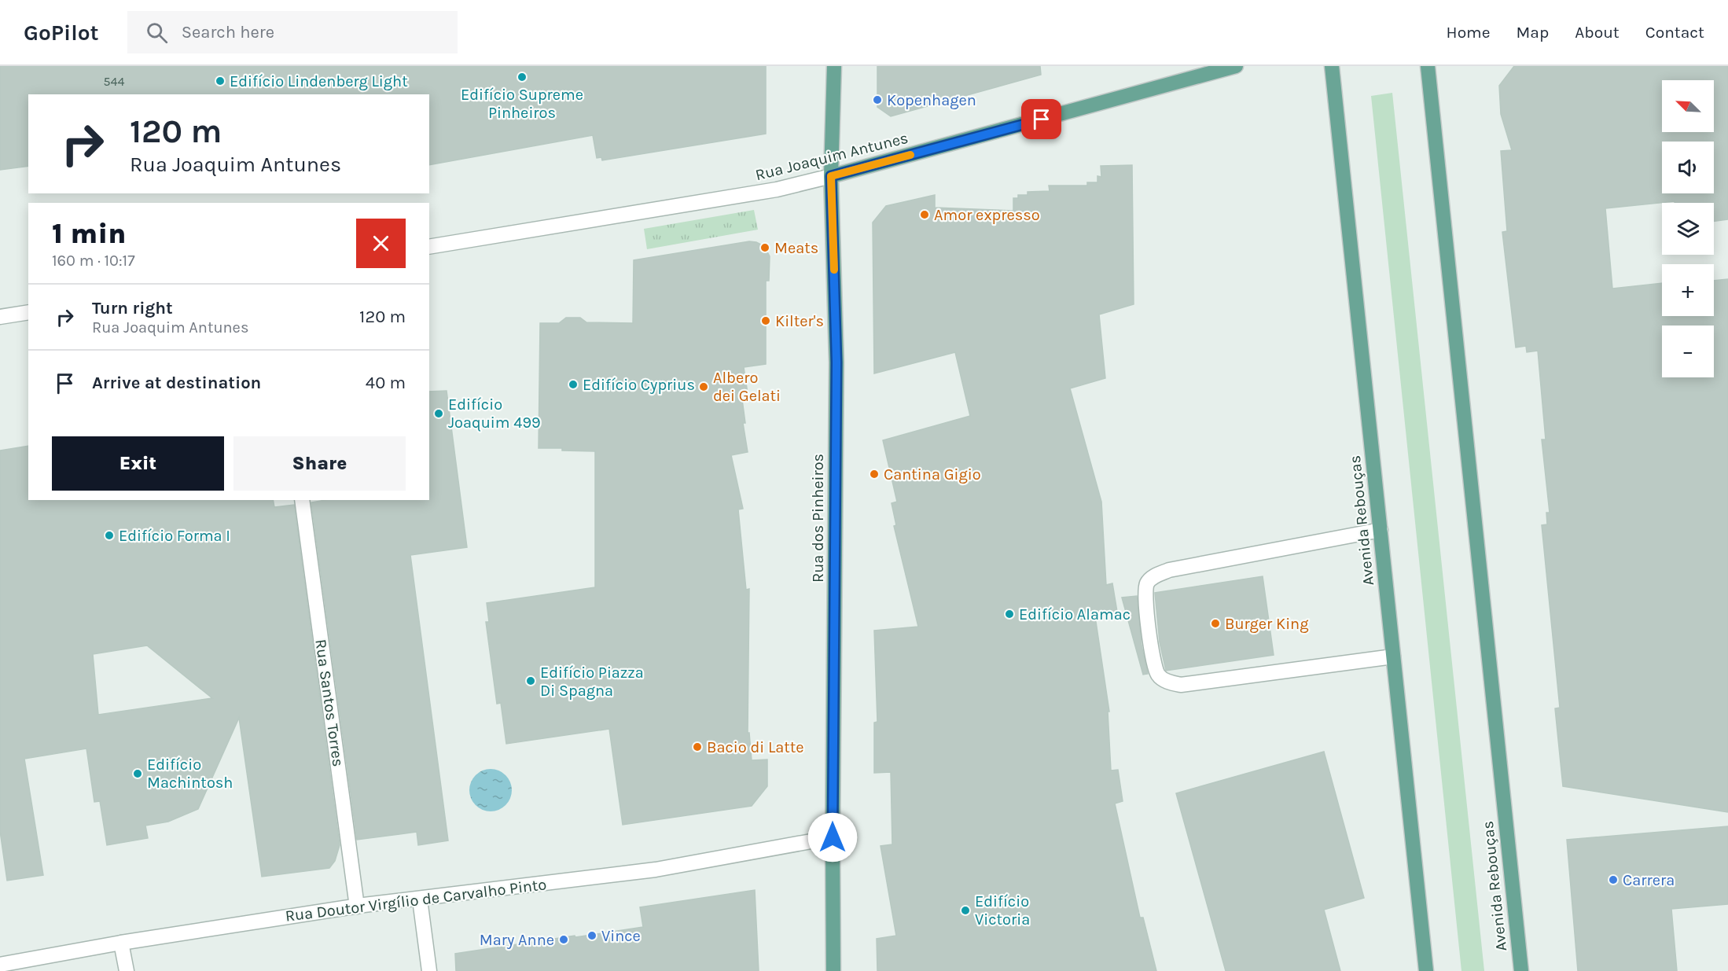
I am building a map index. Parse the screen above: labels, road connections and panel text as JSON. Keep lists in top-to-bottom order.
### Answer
{
  "streets": {
    "main road": ["Rua Joaquim Antunes", "Rua dos Pinheiros", "Avenida Rebouças"],
    "street": ["Rua Santos Torres", "Rua Doutor Virgílio de Carvalho Pinto"]
  },
  "crossings": [
    ["Rua Joaquim Antunes", "Rua dos Pinheiros"],
    ["Rua dos Pinheiros", "Rua Doutor Virgílio de Carvalho Pinto"],
    ["Rua Santos Torres", "Rua Doutor Virgílio de Carvalho Pinto"]
  ],
  "places": [
    "Edifício Supreme Pinheiros",
    "Edifício Lindenberg Light",
    "Kopenhagen",
    "Amor expresso",
    "Meats",
    "Kilter's",
    "Edifício Cyprius",
    "Albero dei Gelati",
    "Edifício Joaquim 499",
    "Cantina Gigio",
    "Edifício Forma I",
    "Edifício Alamac",
    "Burger King",
    "Edifício Piazza Di Spagna",
    "Bacio di Latte",
    "Edifício Machintosh",
    "Carrera",
    "Edifício Victoria",
    "Vince",
    "Mary Anne"
  ],
  "house_numbers": ["544"],
  "north": "top left",
  "page": {
    "header": "GoPilot",
    "search": "Search here",
    "nav": [
      "Home",
      "Map",
      "About",
      "Contact"
    ],
    "map_buttons": ["+", "−"],
    "turn": ["120 m", "Rua Joaquim Antunes"],
    "heading": ["1 min", "160 m · 10:17"],
    "list": [
      {
        "name": "Turn right",
        "note": "Rua Joaquim Antunes",
        "value": "120 m"
      },
      {
        "name": "Arrive at destination",
        "value": "40 m"
      }
    ],
    "buttons": ["Exit", "Share"]
  }
}
